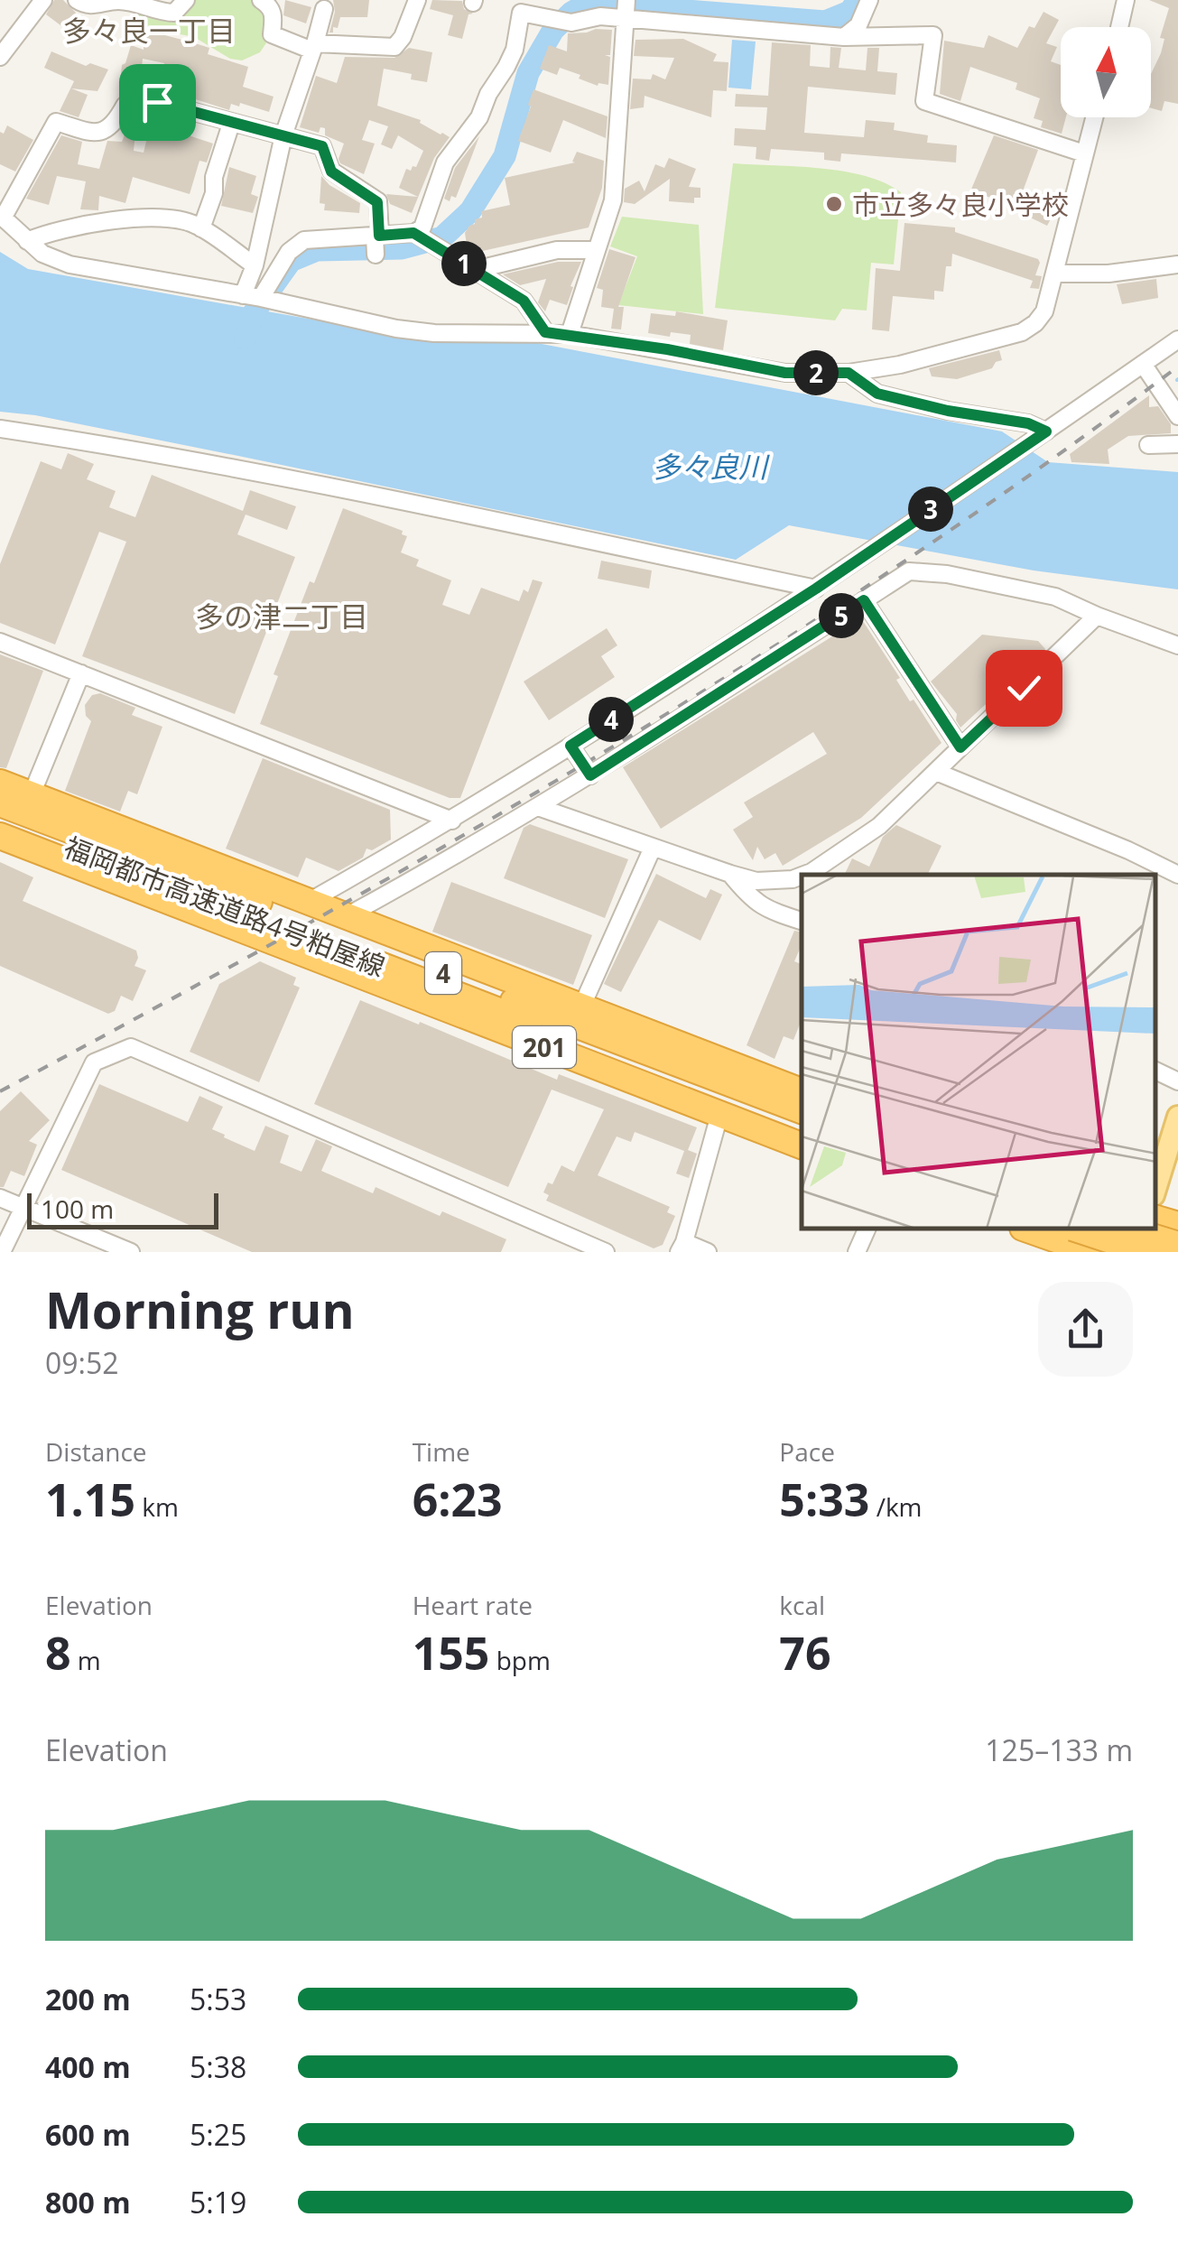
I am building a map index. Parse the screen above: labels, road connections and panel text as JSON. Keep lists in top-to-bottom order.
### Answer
{
  "streets": {
    "highway": ["福岡都市高速道路4号粕屋線", "4", "201"]
  },
  "crossings": [
    ["福岡都市高速道路4号粕屋線", "201"]
  ],
  "districts": ["多々良一丁目", "多の津二丁目"],
  "water": ["多々良川"],
  "places": ["市立多々良小学校"],
  "scale_bar": "100 m",
  "north": "top",
  "page": {
    "pins": [
      "1",
      "2",
      "3",
      "5",
      "4"
    ],
    "scale": "100 m",
    "heading": ["Morning run", "09:52"],
    "stats": [
      ["Distance", "1.15 km"],
      ["Time", "6:23"],
      ["Pace", "5:33 /km"],
      ["Elevation", "8 m"],
      ["Heart rate", "155 bpm"],
      ["kcal", "76"]
    ],
    "chart": ["Elevation", "125–133 m"],
    "list": [
      {
        "name": "200 m",
        "note": "5:53"
      },
      {
        "name": "400 m",
        "note": "5:38"
      },
      {
        "name": "600 m",
        "note": "5:25"
      },
      {
        "name": "800 m",
        "note": "5:19"
      }
    ]
  }
}
